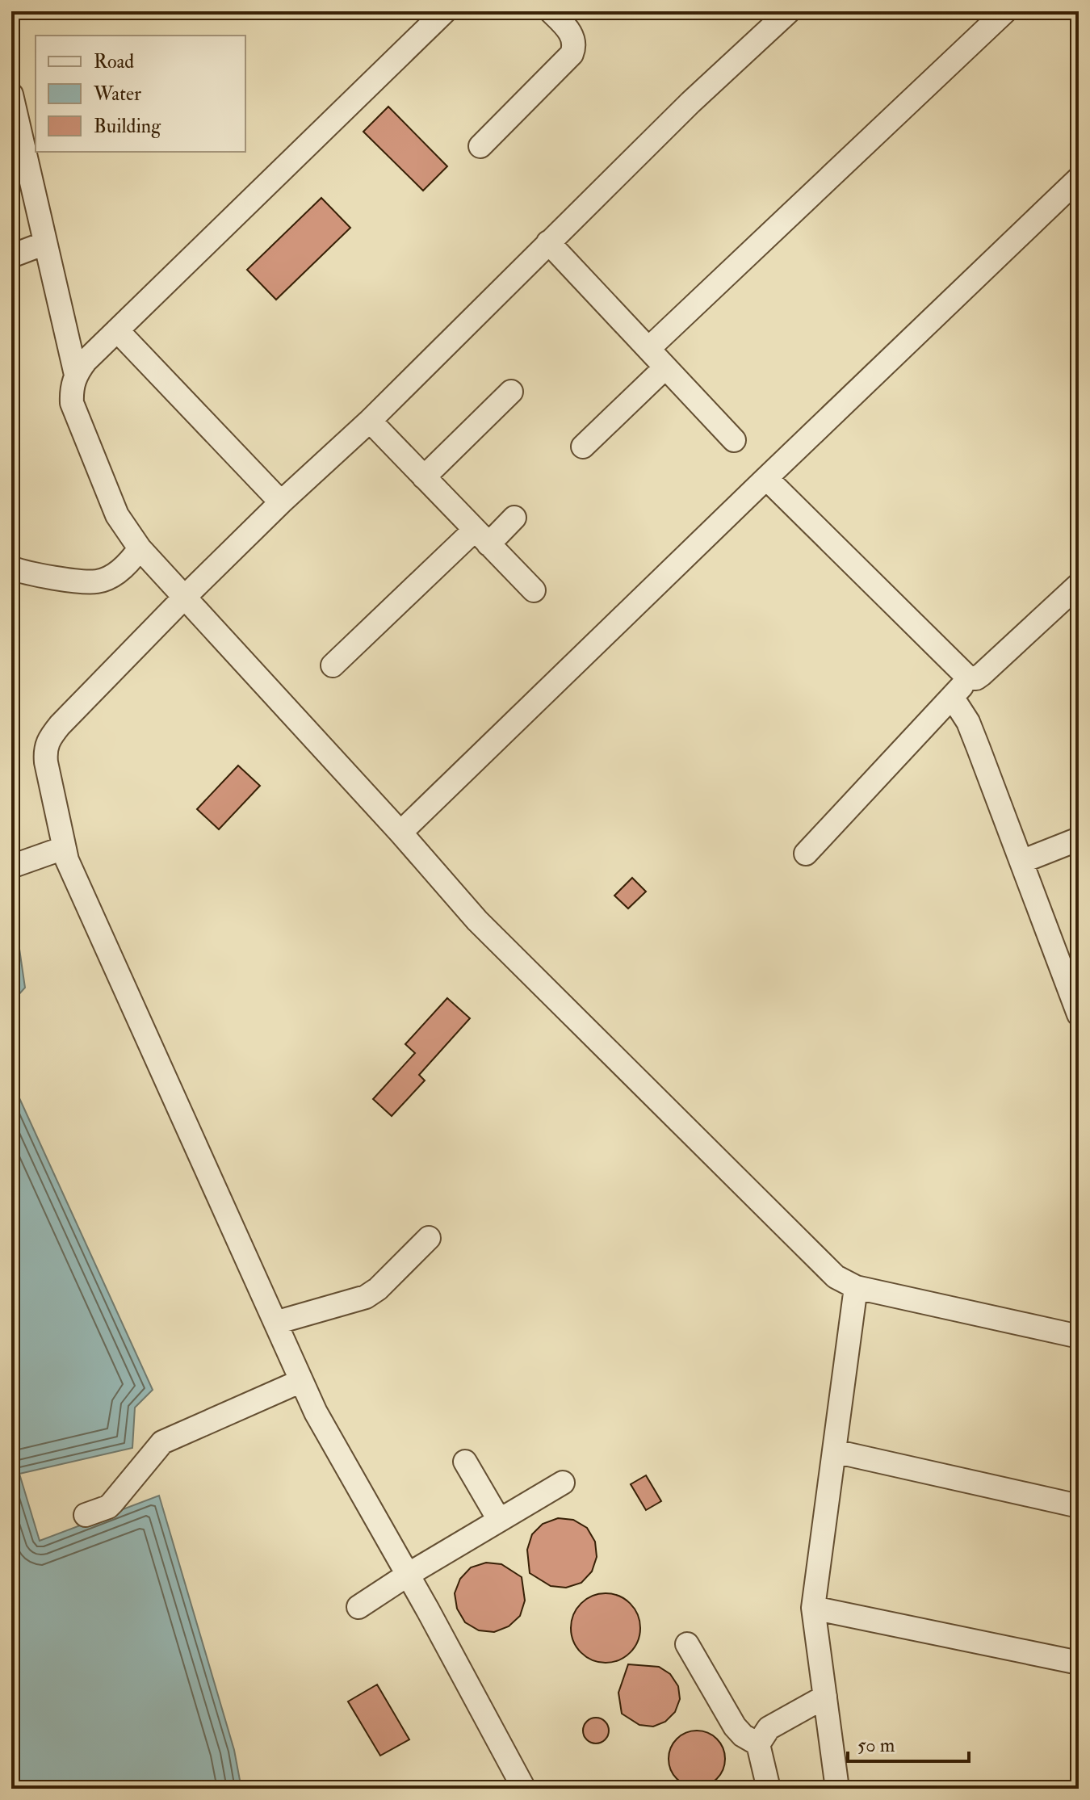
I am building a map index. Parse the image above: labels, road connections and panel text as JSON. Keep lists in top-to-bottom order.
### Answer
{
  "legend": ["Road", "Water", "Building"],
  "scale_bar": "50 m"
}
